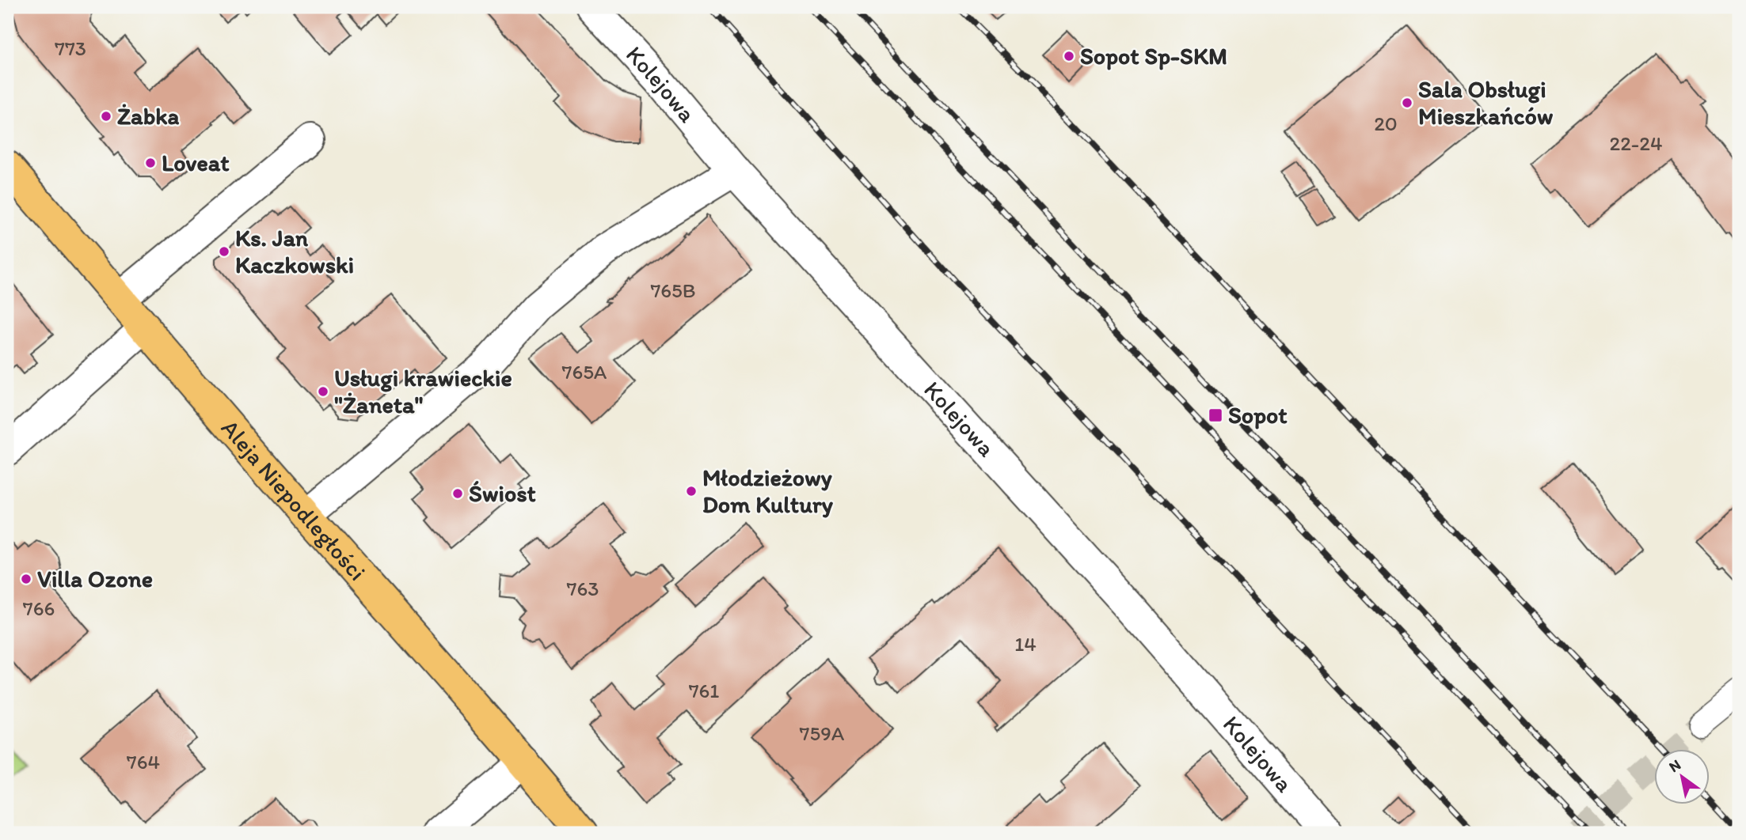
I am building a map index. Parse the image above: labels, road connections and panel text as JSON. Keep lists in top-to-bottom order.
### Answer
{
  "streets": {
    "main road": ["Aleja Niepodległości"],
    "street": ["Kolejowa"]
  },
  "places": {
    "other": [
      "Sopot Sp-SKM",
      "Sala Obsługi Mieszkańców",
      "Żabka",
      "Loveat",
      "Ks. Jan Kaczkowski",
      "Usługi krawieckie \"Żaneta\"",
      "Młodzieżowy Dom Kultury",
      "Świost",
      "Villa Ozone"
    ],
    "transit": ["Sopot"]
  },
  "house_numbers": [
    "773",
    "20",
    "22-24",
    "765B",
    "765A",
    "763",
    "766",
    "14",
    "761",
    "759A",
    "764"
  ],
  "north": "top left"
}
